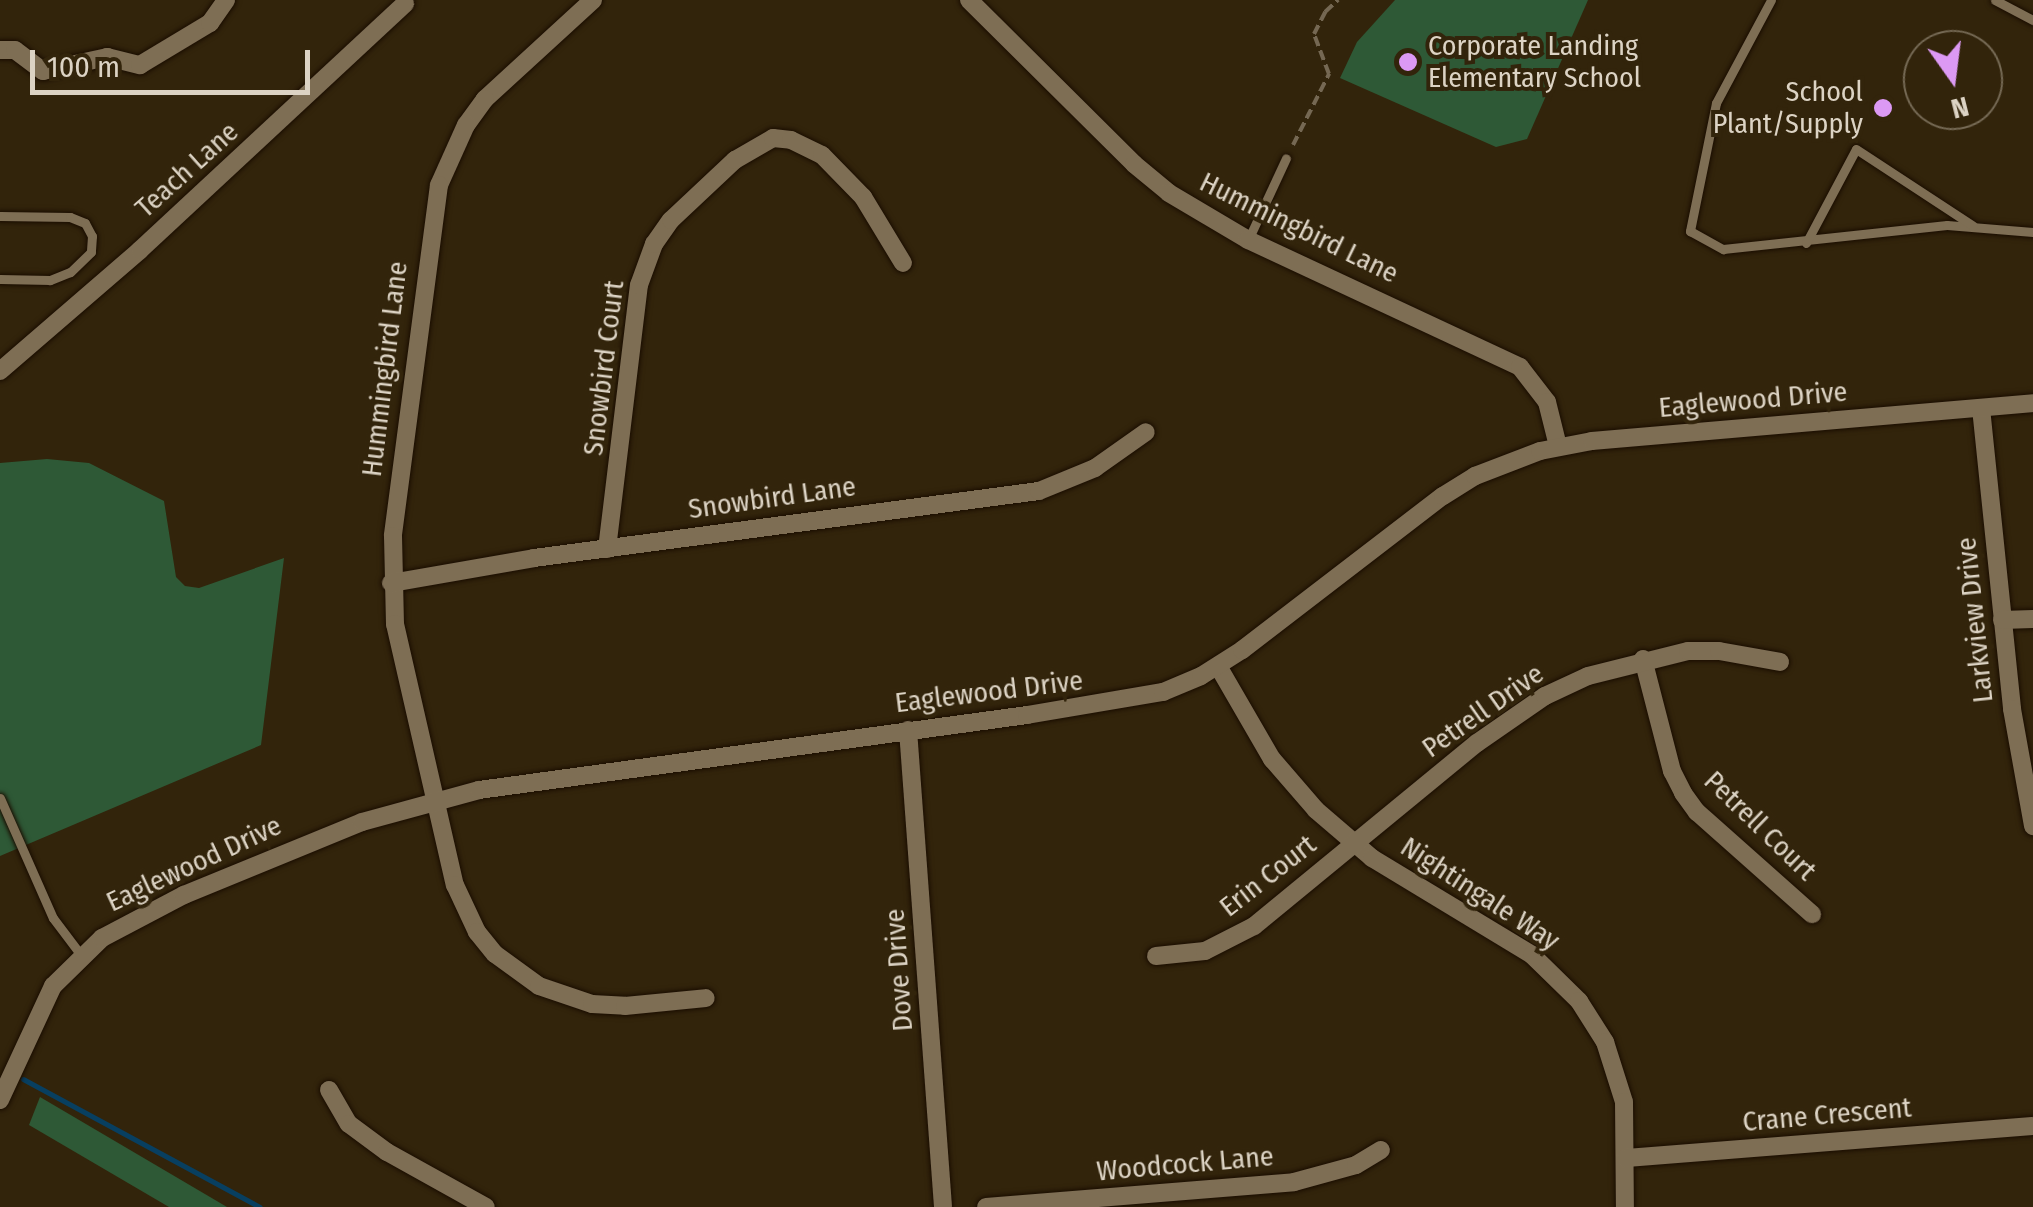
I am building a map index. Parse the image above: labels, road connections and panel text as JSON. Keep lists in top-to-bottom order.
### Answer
{
  "streets": {
    "street": [
      "Teach Lane",
      "Hummingbird Lane",
      "Snowbird Court",
      "Eaglewood Drive",
      "Snowbird Lane",
      "Larkview Drive",
      "Petrell Drive",
      "Petrell Court",
      "Erin Court",
      "Nightingale Way",
      "Dove Drive",
      "Crane Crescent",
      "Woodcock Lane"
    ]
  },
  "crossings": [
    ["Hummingbird Lane", "Eaglewood Drive"],
    ["Hummingbird Lane", "Snowbird Lane"],
    ["Snowbird Court", "Snowbird Lane"],
    ["Eaglewood Drive", "Larkview Drive"],
    ["Eaglewood Drive", "Nightingale Way"],
    ["Eaglewood Drive", "Dove Drive"],
    ["Petrell Drive", "Petrell Court"],
    ["Petrell Drive", "Erin Court"],
    ["Petrell Drive", "Nightingale Way"],
    ["Erin Court", "Nightingale Way"],
    ["Nightingale Way", "Crane Crescent"]
  ],
  "places": ["Corporate Landing Elementary School", "School Plant/Supply"],
  "scale_bar": "100 m",
  "north": "bottom"
}
